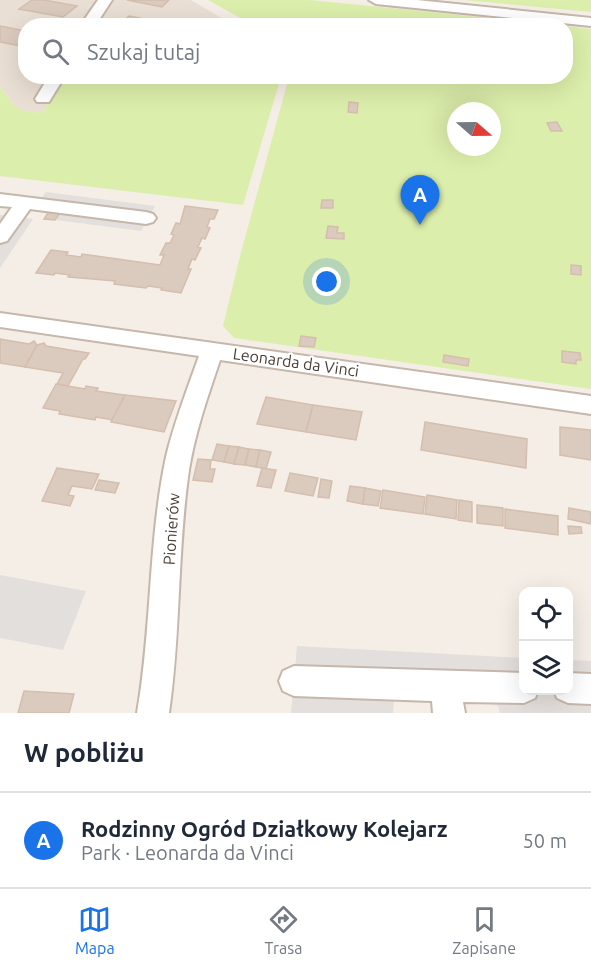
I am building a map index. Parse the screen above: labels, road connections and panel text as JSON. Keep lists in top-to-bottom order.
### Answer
{
  "streets": {
    "street": ["Leonarda da Vinci", "Pionierów"]
  },
  "crossings": [
    ["Leonarda da Vinci", "Pionierów"]
  ],
  "north": "right",
  "page": {
    "search": "Szukaj tutaj",
    "pins": "A",
    "heading": "W pobliżu",
    "list": [
      {
        "mark": "A",
        "name": "Rodzinny Ogród Działkowy Kolejarz",
        "note": "Park · Leonarda da Vinci",
        "value": "50 m"
      }
    ],
    "nav": ["Mapa", "Trasa", "Zapisane"]
  }
}
